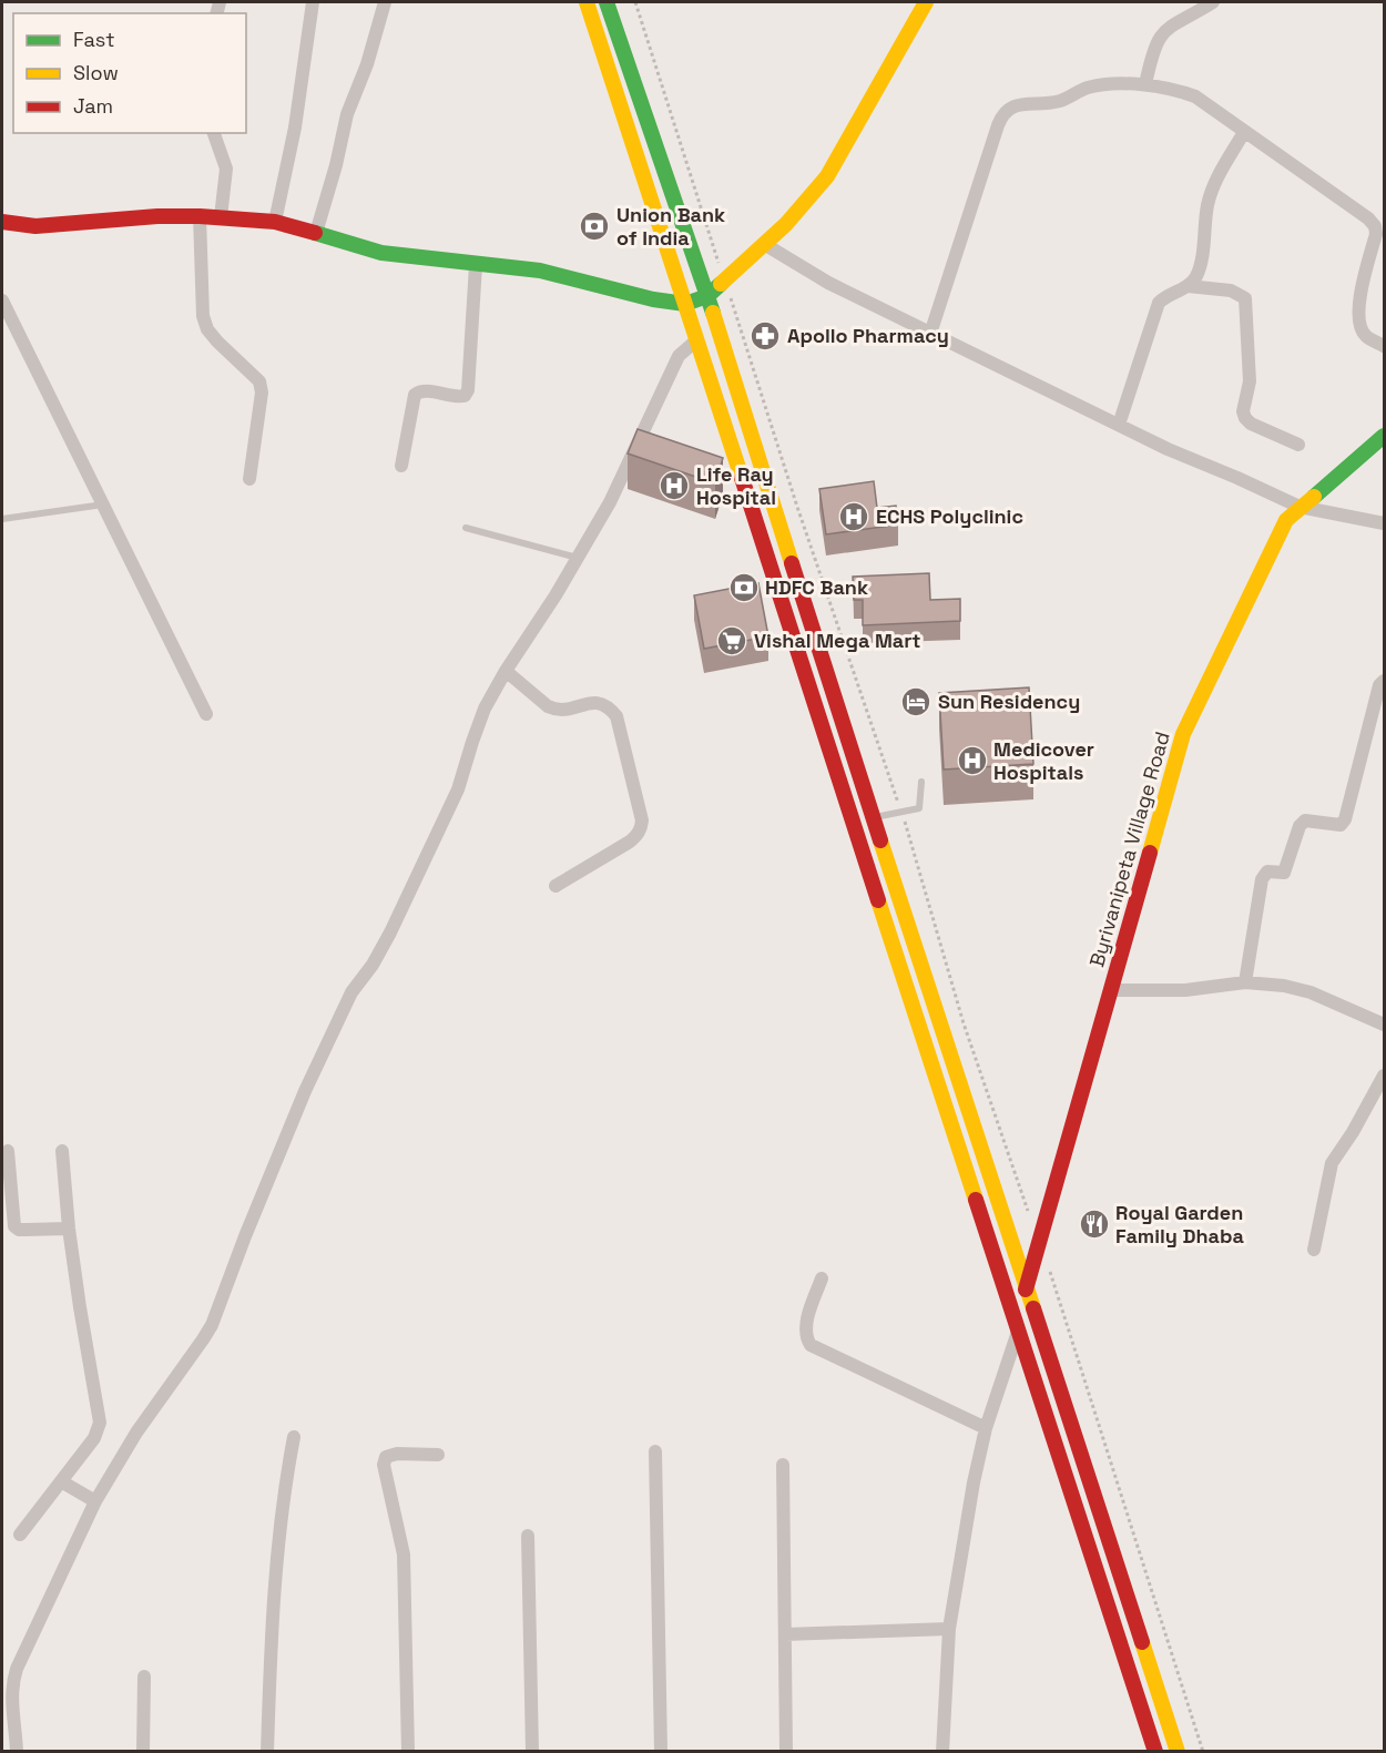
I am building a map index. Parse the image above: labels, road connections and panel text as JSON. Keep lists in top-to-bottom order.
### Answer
{
  "streets": {
    "main road": ["Byrivanipeta Village Road"]
  },
  "places": {
    "bank": ["Union Bank of India", "HDFC Bank"],
    "pharmacy": ["Apollo Pharmacy"],
    "hospital": ["Life Ray Hospital", "ECHS Polyclinic", "Medicover Hospitals"],
    "supermarket": ["Vishal Mega Mart"],
    "hotel": ["Sun Residency"],
    "restaurant": ["Royal Garden Family Dhaba"]
  },
  "legend": ["Fast", "Slow", "Jam"]
}
